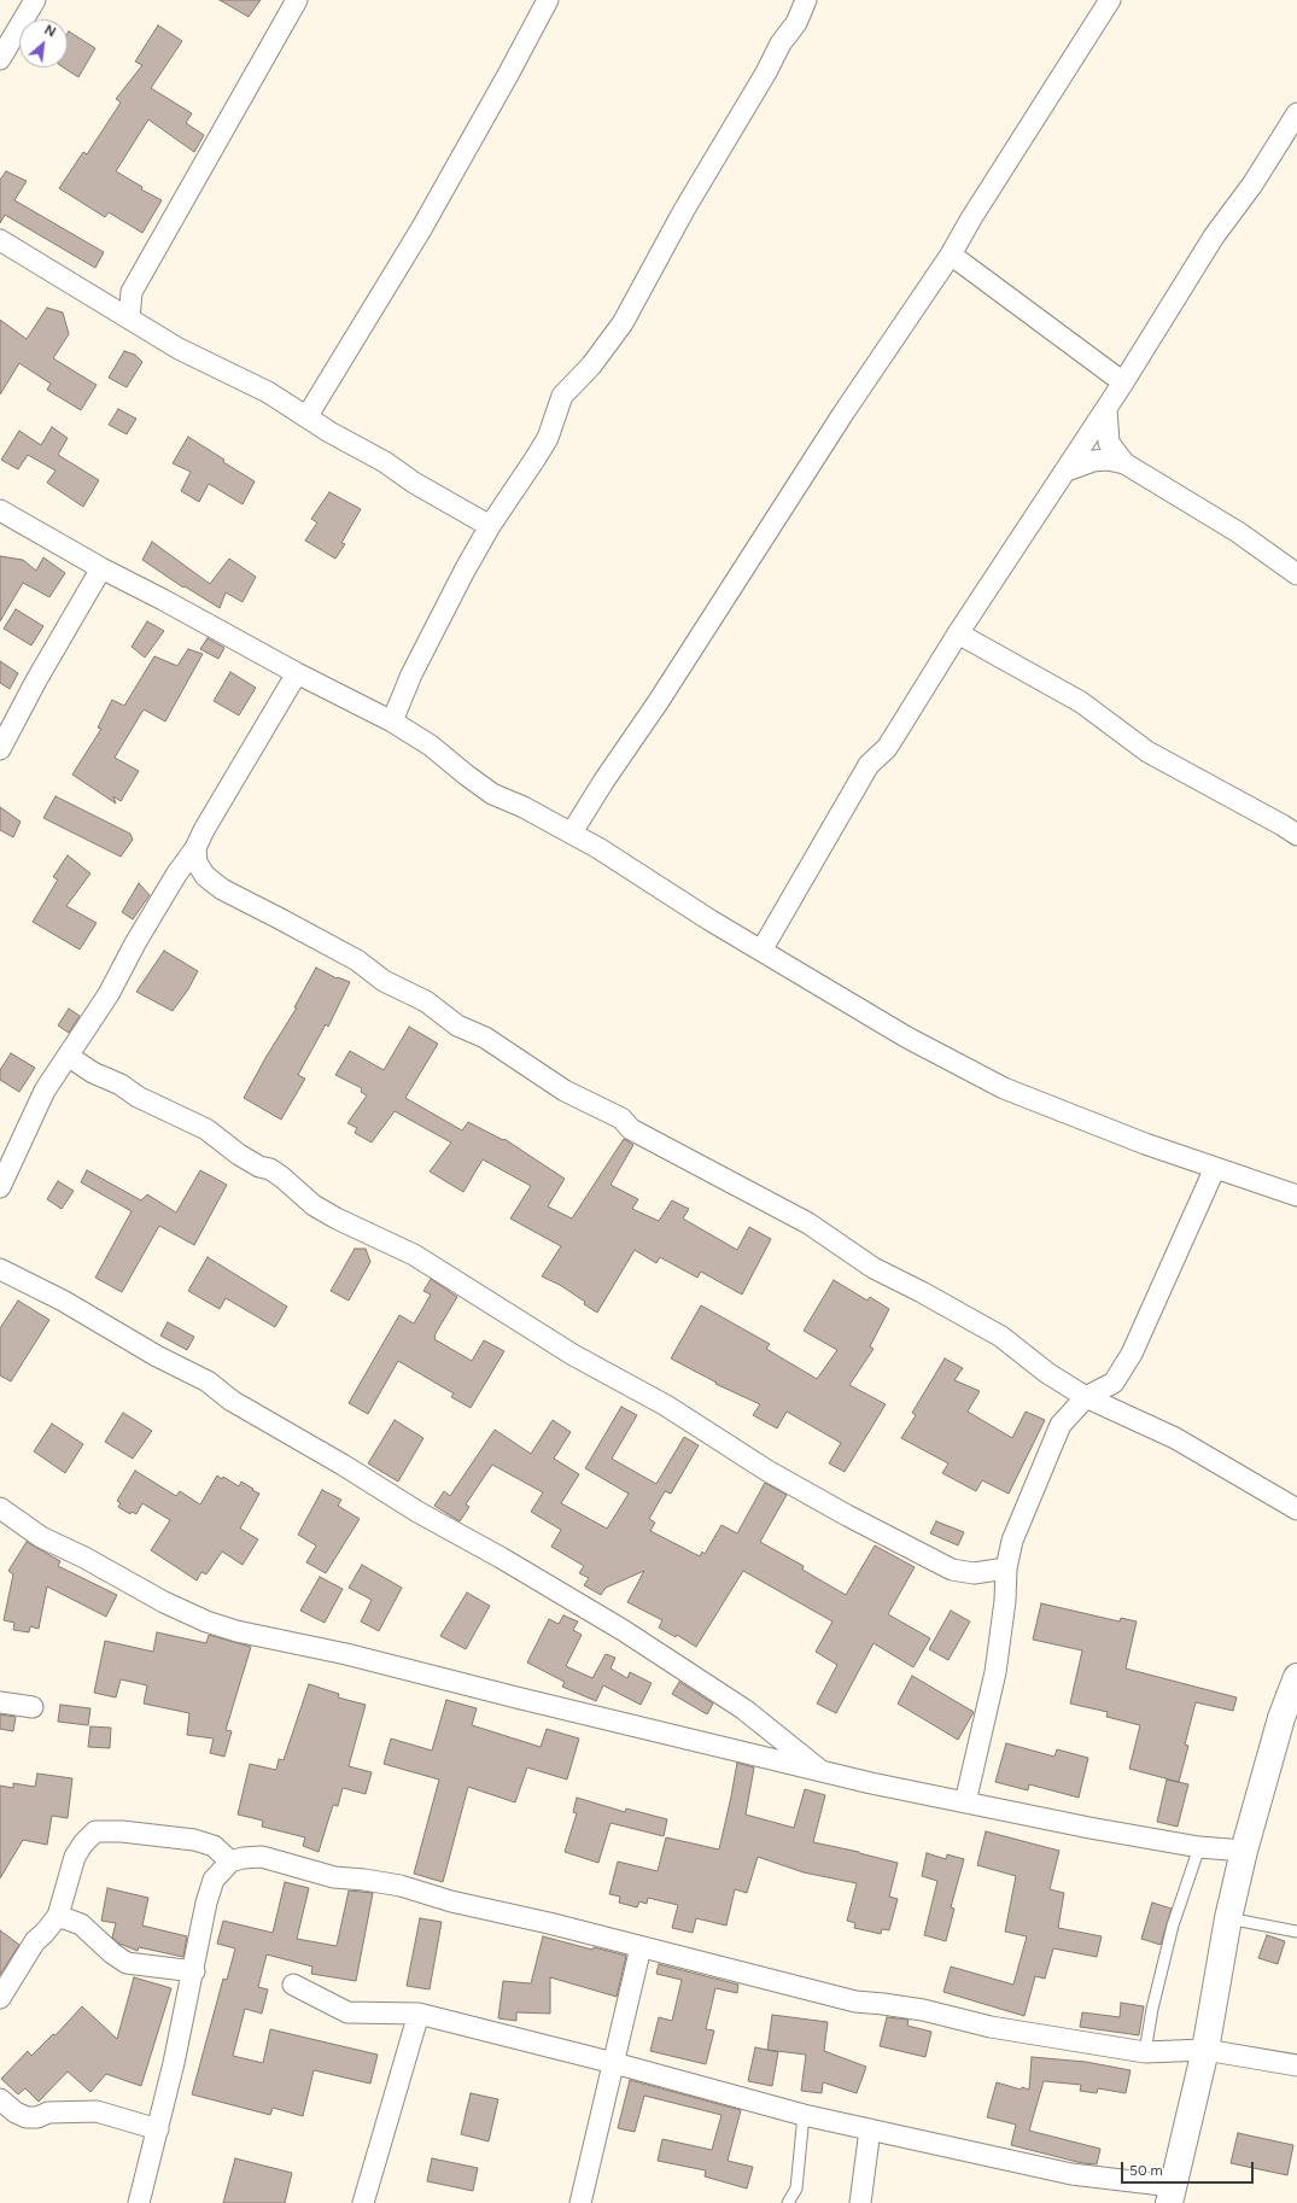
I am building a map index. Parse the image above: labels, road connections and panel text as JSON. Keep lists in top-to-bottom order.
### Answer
{
  "scale_bar": "50 m",
  "north": "top right"
}
